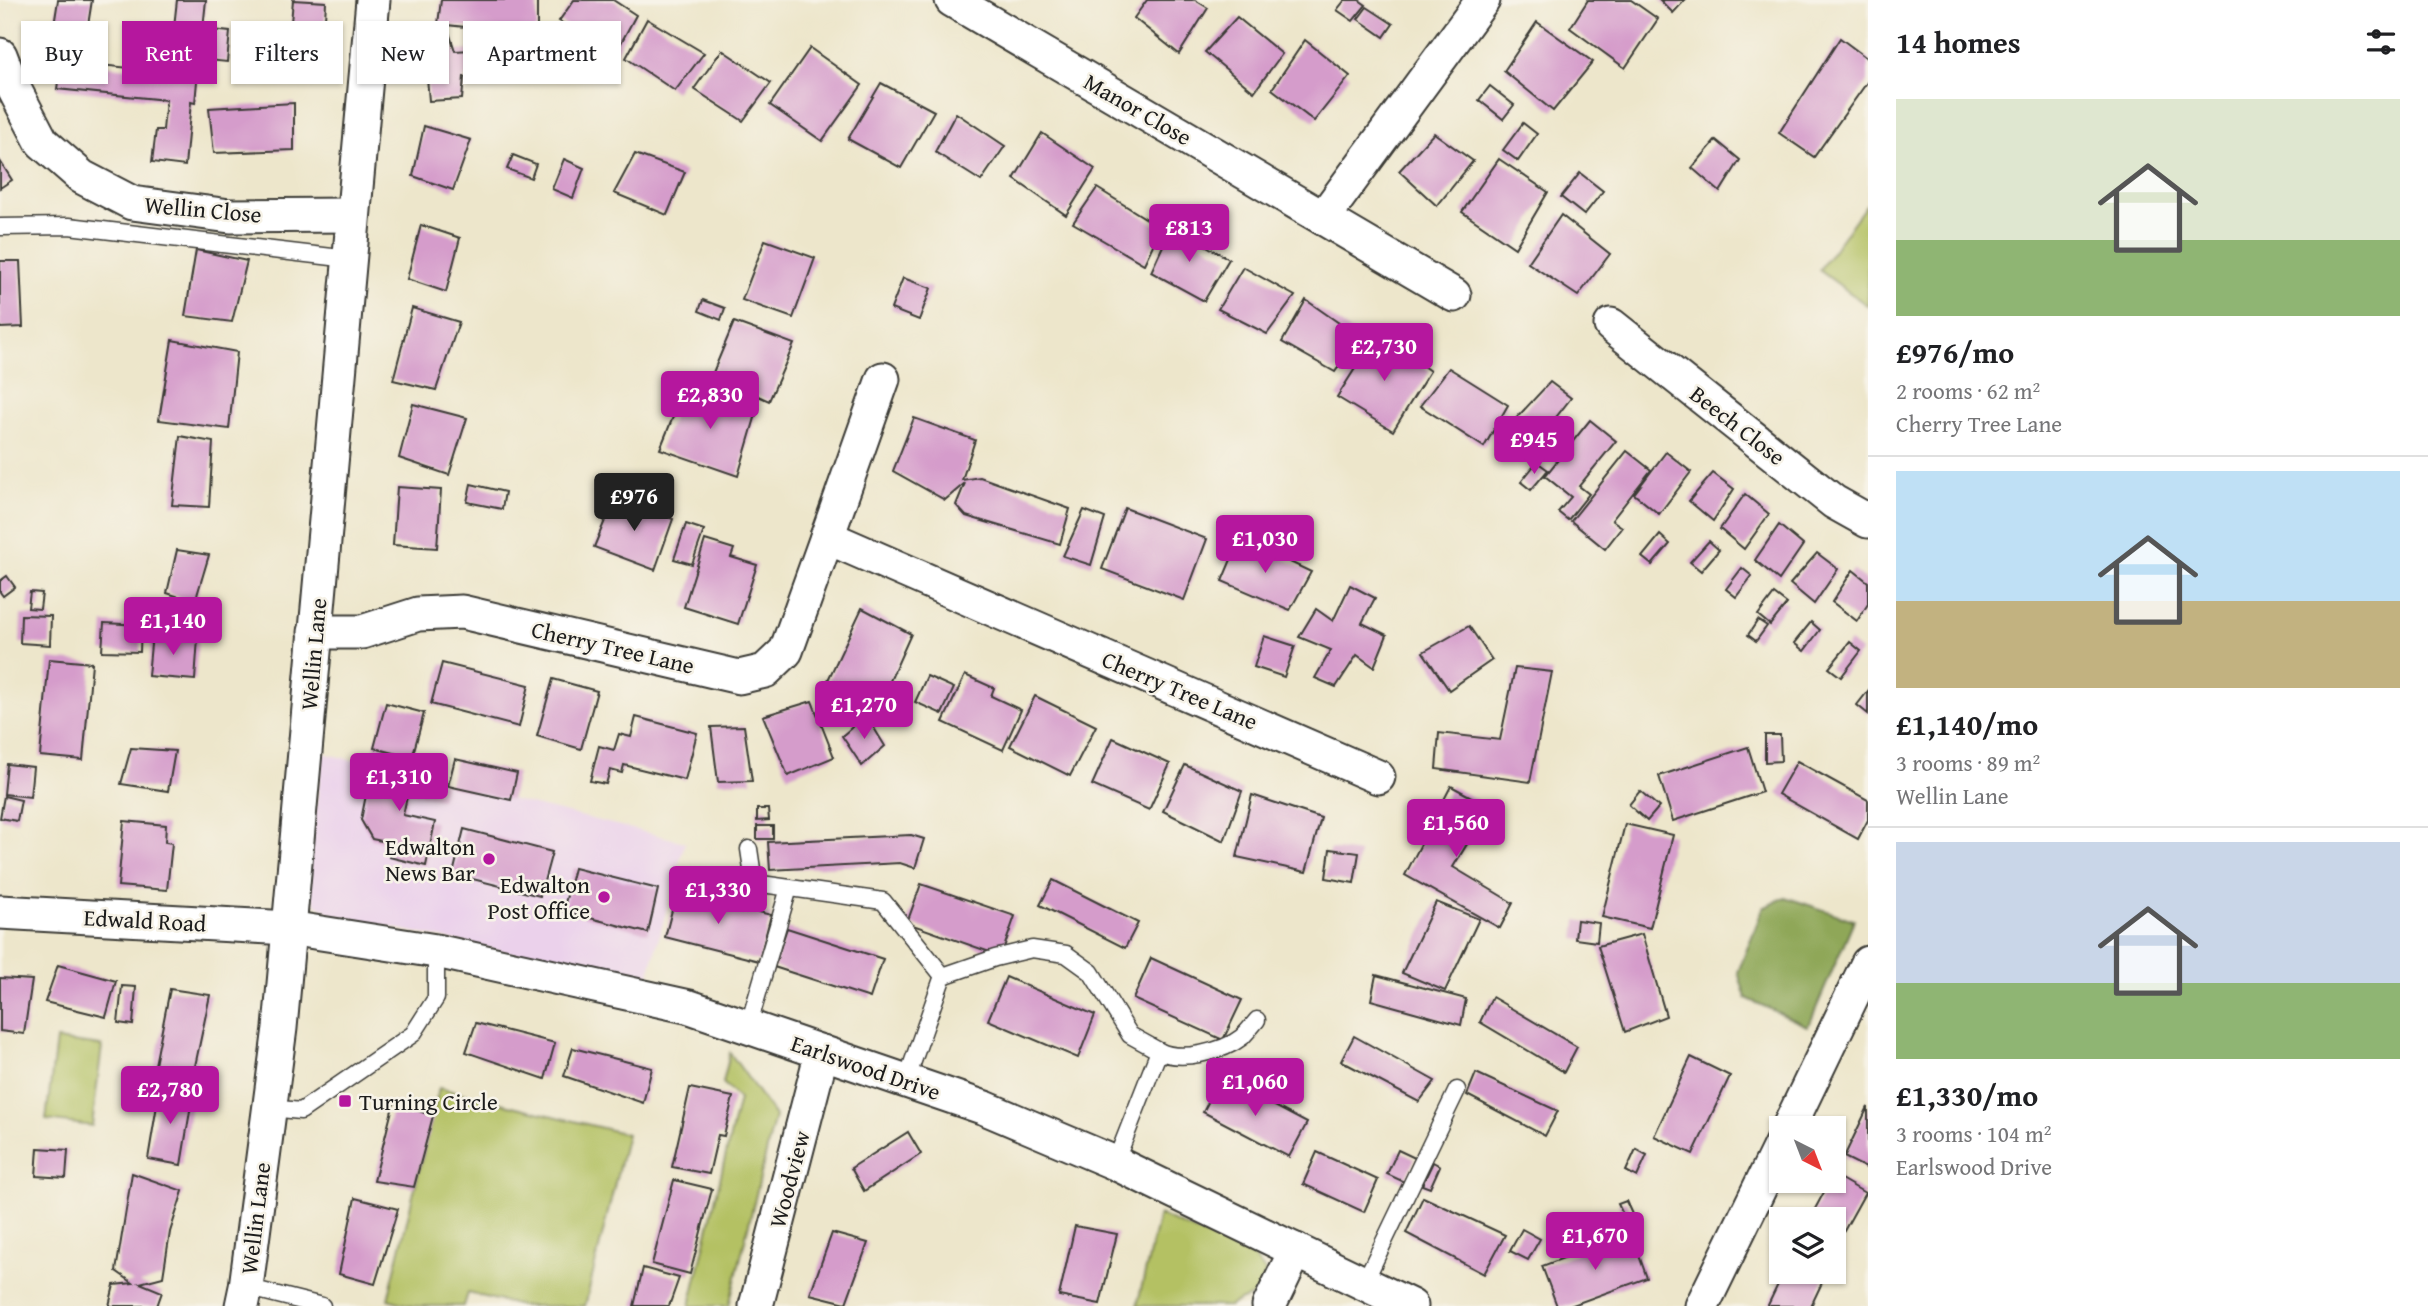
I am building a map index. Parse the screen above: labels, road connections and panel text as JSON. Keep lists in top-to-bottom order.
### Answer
{
  "streets": {
    "street": [
      "Manor Close",
      "Wellin Close",
      "Beech Close",
      "Cherry Tree Lane",
      "Wellin Lane",
      "Edwald Road",
      "Earlswood Drive",
      "Woodview"
    ]
  },
  "crossings": [
    ["Wellin Close", "Wellin Lane"],
    ["Cherry Tree Lane", "Wellin Lane"],
    ["Wellin Lane", "Edwald Road"],
    ["Wellin Lane", "Earlswood Drive"],
    ["Edwald Road", "Earlswood Drive"],
    ["Earlswood Drive", "Woodview"]
  ],
  "places": {
    "other": ["Edwalton News Bar", "Edwalton Post Office"],
    "transit": ["Turning Circle"]
  },
  "north": "bottom right",
  "page": {
    "heading": "14 homes",
    "chip": [
      "Buy",
      "Rent",
      "Filters",
      "New",
      "Apartment"
    ],
    "list": [
      {
        "name": "£976/mo",
        "note": "2 rooms · 62 m² · Cherry Tree Lane"
      },
      {
        "name": "£1,140/mo",
        "note": "3 rooms · 89 m² · Wellin Lane"
      },
      {
        "name": "£1,330/mo",
        "note": "3 rooms · 104 m² · Earlswood Drive"
      }
    ],
    "price": [
      "£813",
      "£2,730",
      "£2,830",
      "£945",
      "£976",
      "£1,030",
      "£1,140",
      "£1,270",
      "£1,310",
      "£1,560",
      "£1,330",
      "£1,060",
      "£2,780",
      "£1,670"
    ]
  }
}
